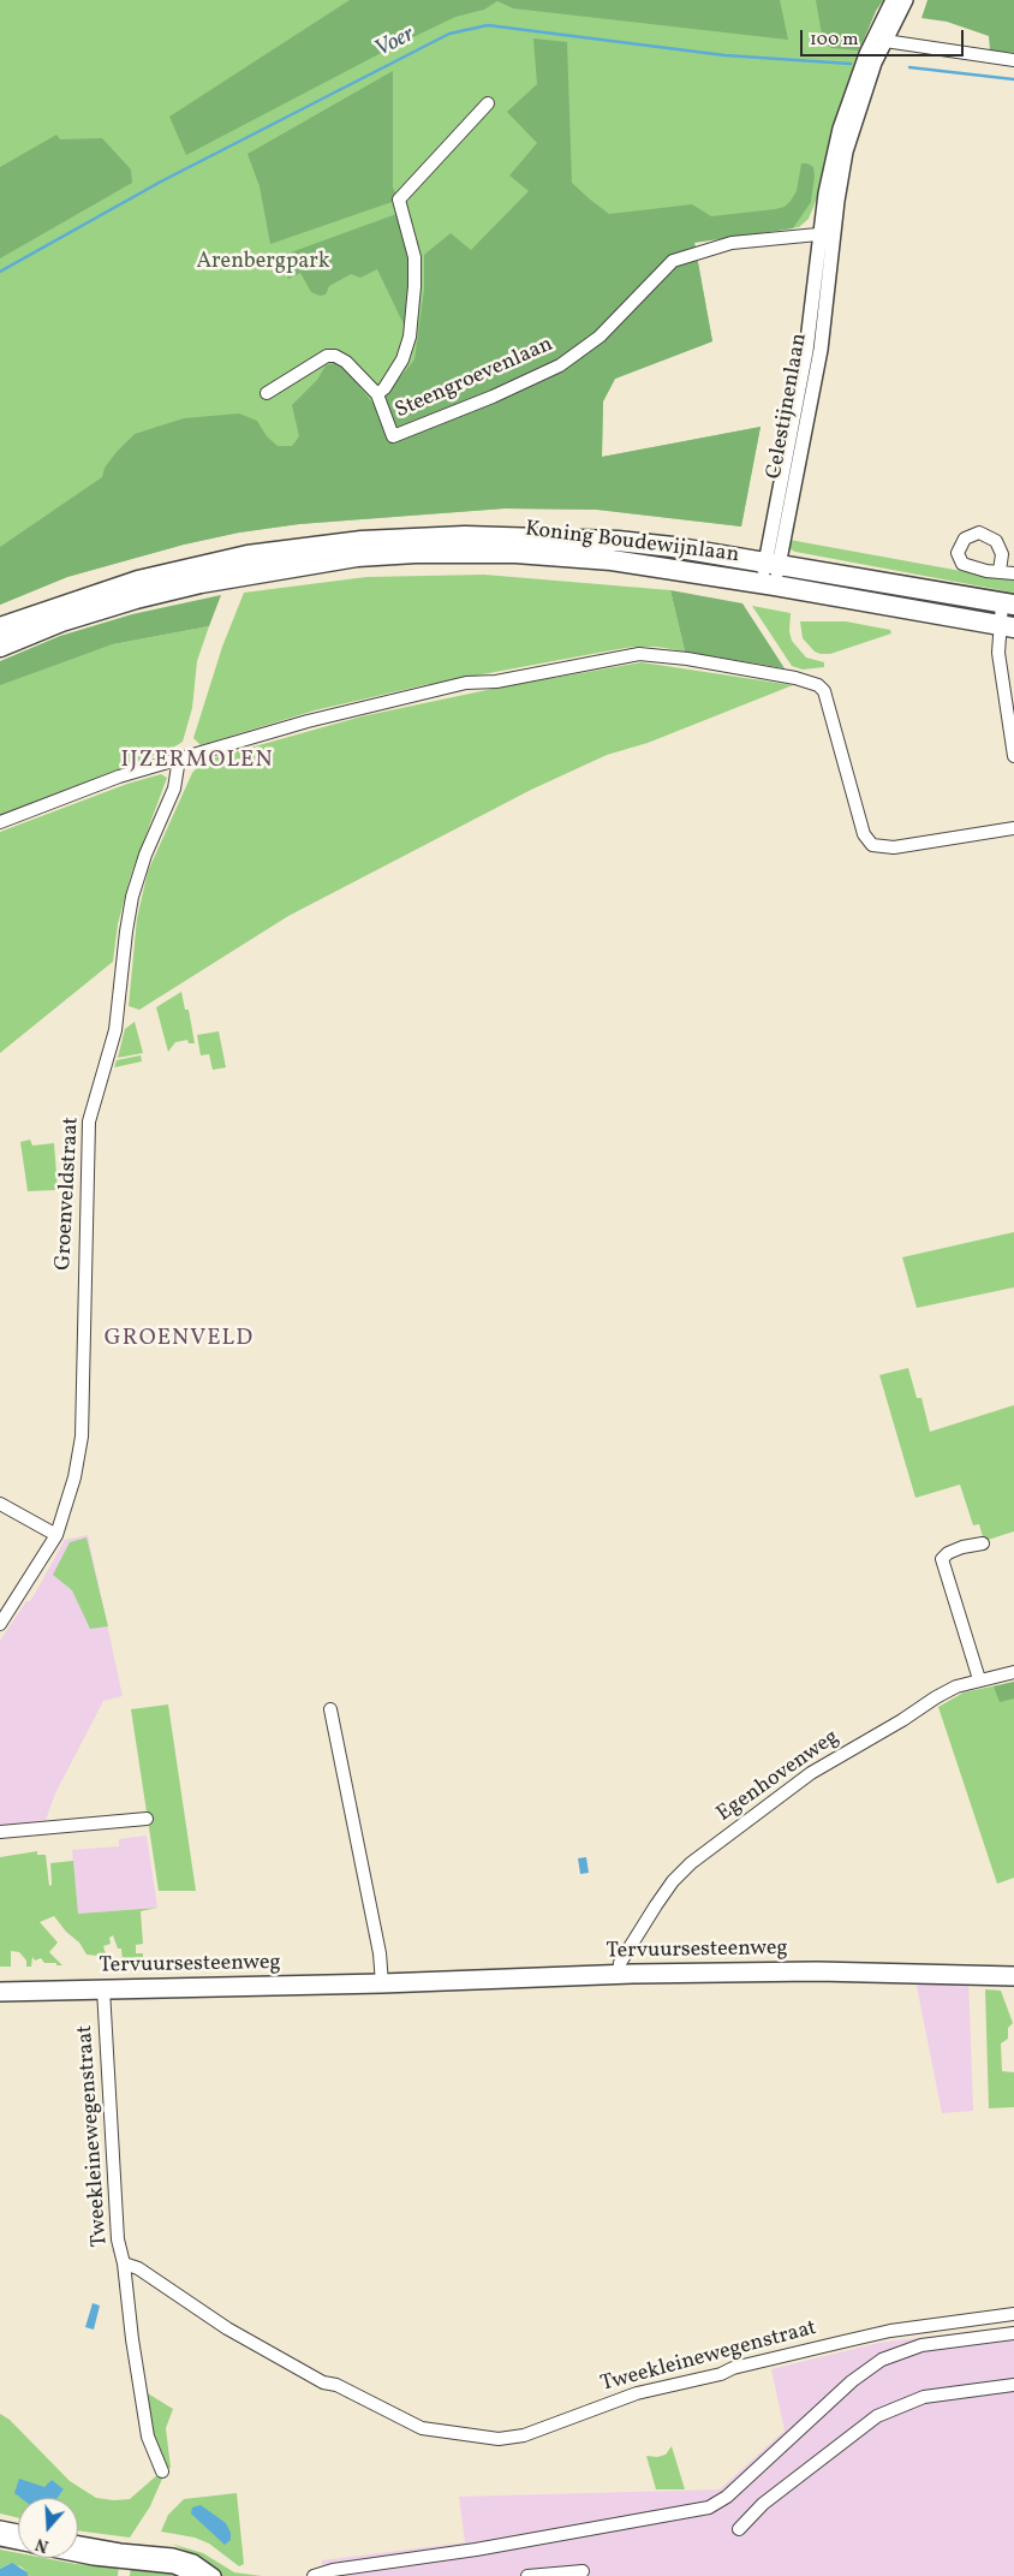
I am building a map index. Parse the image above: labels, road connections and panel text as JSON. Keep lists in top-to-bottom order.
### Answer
{
  "streets": {
    "highway": ["Koning Boudewijnlaan"],
    "main road": ["Tervuursesteenweg"],
    "street": [
      "Steengroevenlaan",
      "Celestijnenlaan",
      "Groenveldstraat",
      "Egenhovenweg",
      "Tweekleinewegenstraat"
    ]
  },
  "crossings": [
    ["Steengroevenlaan", "Celestijnenlaan"],
    ["Celestijnenlaan", "Koning Boudewijnlaan"],
    ["Egenhovenweg", "Tervuursesteenweg"],
    ["Tervuursesteenweg", "Tweekleinewegenstraat"]
  ],
  "districts": ["IJZERMOLEN", "GROENVELD"],
  "water": ["Voer"],
  "parks": ["Arenbergpark"],
  "scale_bar": "100 m",
  "north": "bottom"
}
